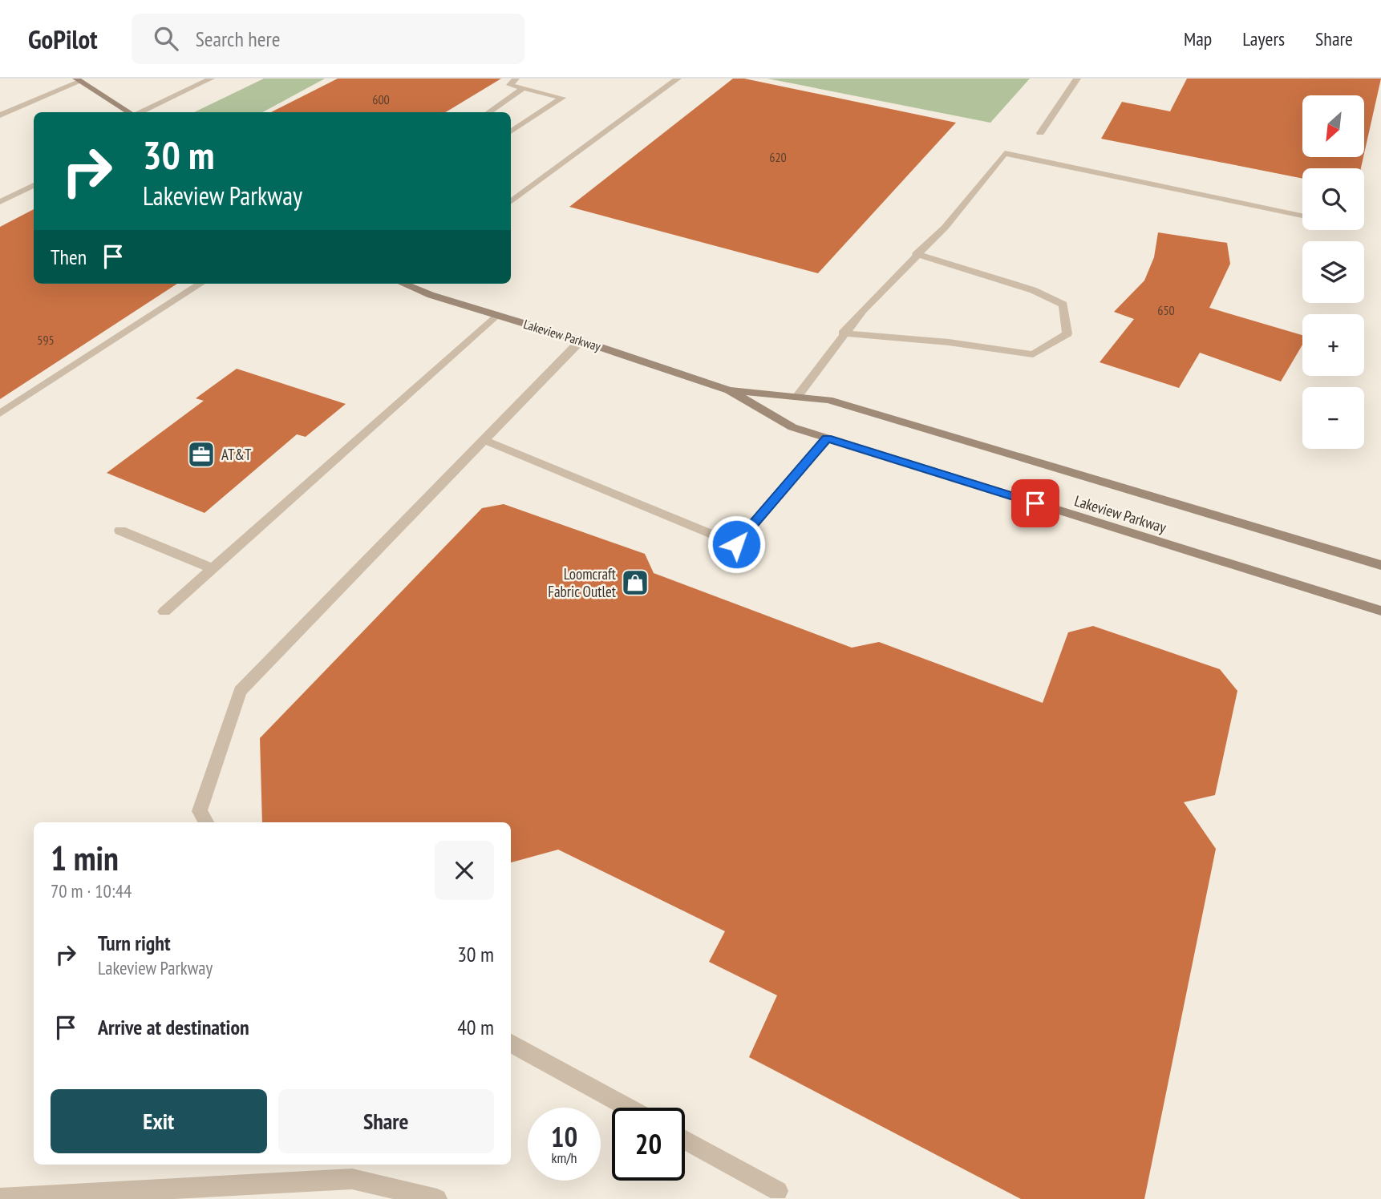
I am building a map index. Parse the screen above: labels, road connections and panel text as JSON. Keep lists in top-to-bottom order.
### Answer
{
  "streets": {
    "street": ["Lakeview Parkway"]
  },
  "places": {
    "office": ["AT&T"],
    "shop": ["Loomcraft Fabric Outlet"]
  },
  "house_numbers": [
    "600",
    "620",
    "650",
    "595"
  ],
  "north": "bottom left",
  "page": {
    "header": "GoPilot",
    "search": "Search here",
    "nav": ["Map", "Layers", "Share"],
    "map_buttons": ["+", "−"],
    "turn": ["30 m", "Lakeview Parkway"],
    "then": "Then",
    "heading": ["1 min", "70 m · 10:44"],
    "list": [
      {
        "name": "Turn right",
        "note": "Lakeview Parkway",
        "value": "30 m"
      },
      {
        "name": "Arrive at destination",
        "value": "40 m"
      }
    ],
    "buttons": ["Exit", "Share"],
    "speed": "10 km/h",
    "limit": "20"
  }
}
